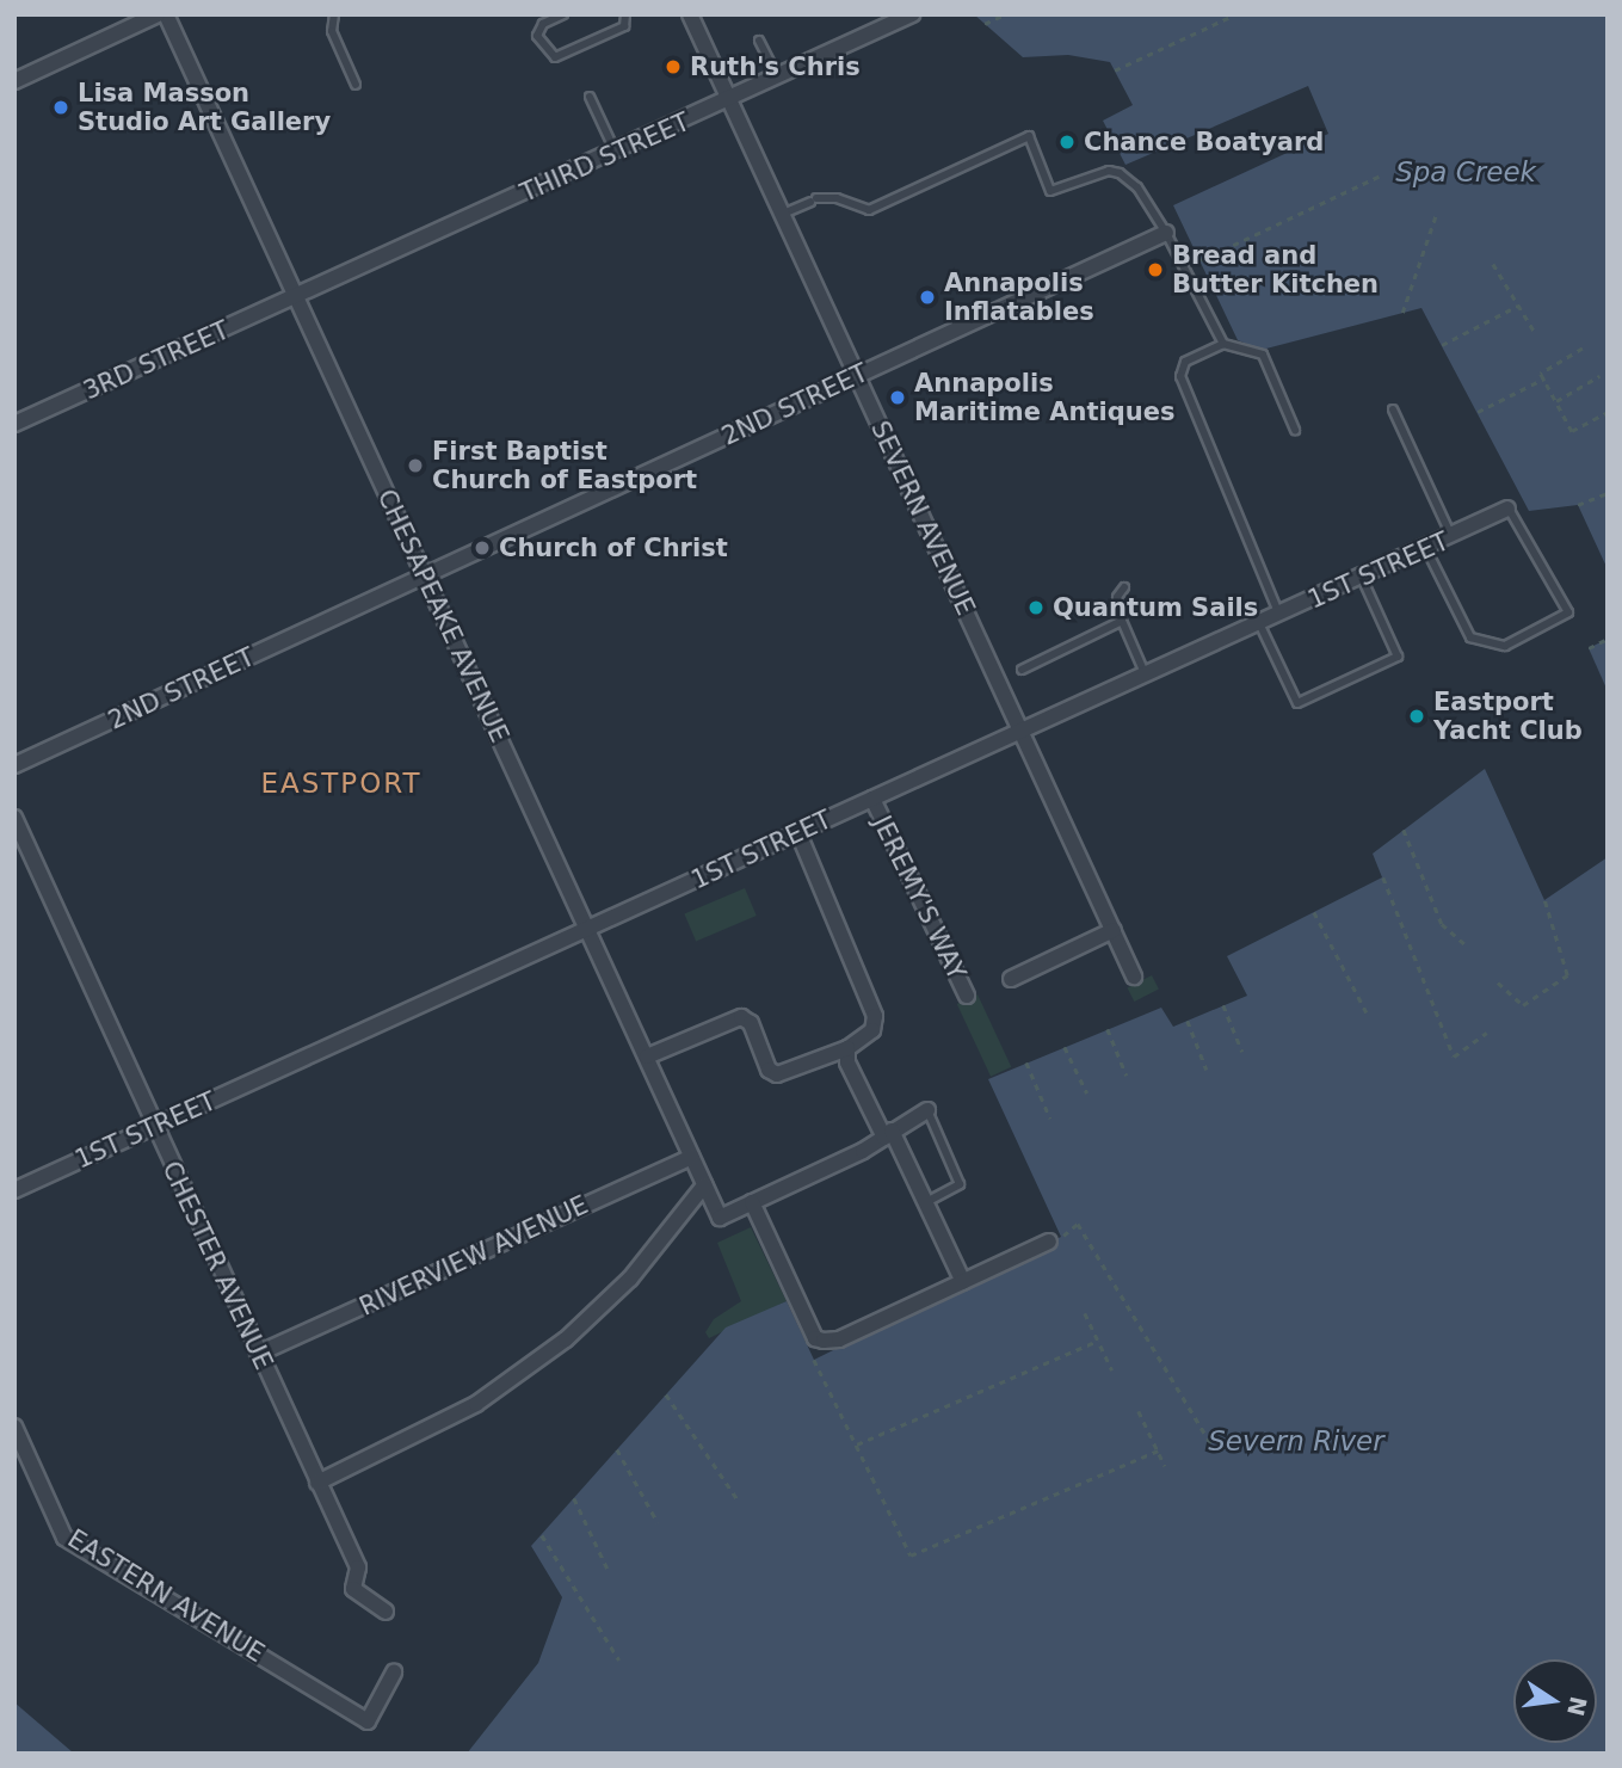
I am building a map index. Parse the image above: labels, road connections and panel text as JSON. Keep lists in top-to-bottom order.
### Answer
{
  "streets": {
    "street": [
      "THIRD STREET",
      "3RD STREET",
      "2ND STREET",
      "SEVERN AVENUE",
      "1ST STREET",
      "CHESAPEAKE AVENUE",
      "JEREMY'S WAY",
      "RIVERVIEW AVENUE",
      "CHESTER AVENUE",
      "EASTERN AVENUE"
    ]
  },
  "crossings": [
    ["THIRD STREET", "3RD STREET"],
    ["THIRD STREET", "SEVERN AVENUE"],
    ["THIRD STREET", "CHESAPEAKE AVENUE"],
    ["3RD STREET", "CHESAPEAKE AVENUE"],
    ["2ND STREET", "SEVERN AVENUE"],
    ["2ND STREET", "CHESAPEAKE AVENUE"],
    ["SEVERN AVENUE", "1ST STREET"],
    ["1ST STREET", "CHESAPEAKE AVENUE"],
    ["1ST STREET", "JEREMY'S WAY"],
    ["1ST STREET", "CHESTER AVENUE"],
    ["CHESAPEAKE AVENUE", "RIVERVIEW AVENUE"],
    ["RIVERVIEW AVENUE", "CHESTER AVENUE"]
  ],
  "districts": ["EASTPORT"],
  "water": ["Spa Creek", "Severn River"],
  "places": [
    "Ruth's Chris",
    "Lisa Masson Studio Art Gallery",
    "Chance Boatyard",
    "Bread and Butter Kitchen",
    "Annapolis Inflatables",
    "Annapolis Maritime Antiques",
    "First Baptist Church of Eastport",
    "Church of Christ",
    "Quantum Sails",
    "Eastport Yacht Club"
  ],
  "north": "right"
}
